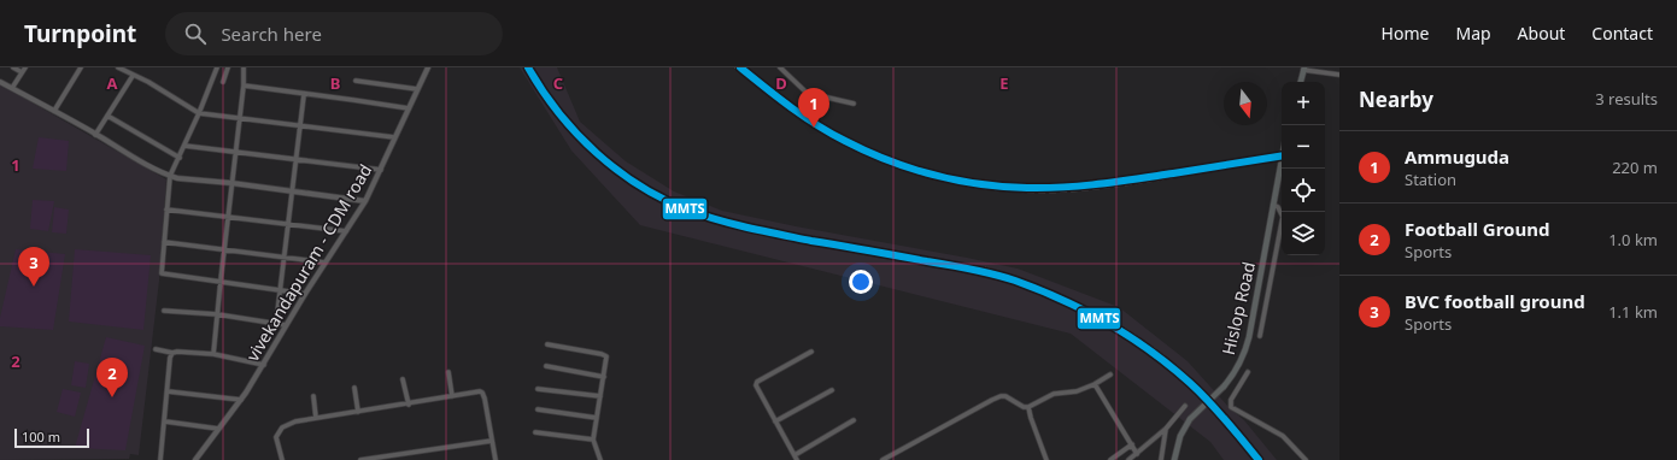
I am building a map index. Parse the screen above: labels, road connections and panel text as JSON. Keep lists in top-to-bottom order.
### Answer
{
  "streets": {
    "main road": ["Hislop Road"],
    "street": ["vivekandapuram - CDM road"]
  },
  "lines": ["transit line MMTS"],
  "scale_bar": "100 m",
  "north": "bottom",
  "page": {
    "header": "Turnpoint",
    "search": "Search here",
    "nav": [
      "Home",
      "Map",
      "About",
      "Contact"
    ],
    "heading": ["Nearby", "3 results"],
    "map_buttons": ["+", "−"],
    "pins": ["1", "3", "2"],
    "list": [
      {
        "mark": "1",
        "name": "Ammuguda",
        "note": "Station",
        "value": "220 m"
      },
      {
        "mark": "2",
        "name": "Football Ground",
        "note": "Sports",
        "value": "1.0 km"
      },
      {
        "mark": "3",
        "name": "BVC football ground",
        "note": "Sports",
        "value": "1.1 km"
      }
    ],
    "scale": "100 m"
  },
  "grid": {
    "columns": [
      "A",
      "B",
      "C",
      "D",
      "E"
    ],
    "rows": ["1", "2"]
  }
}
